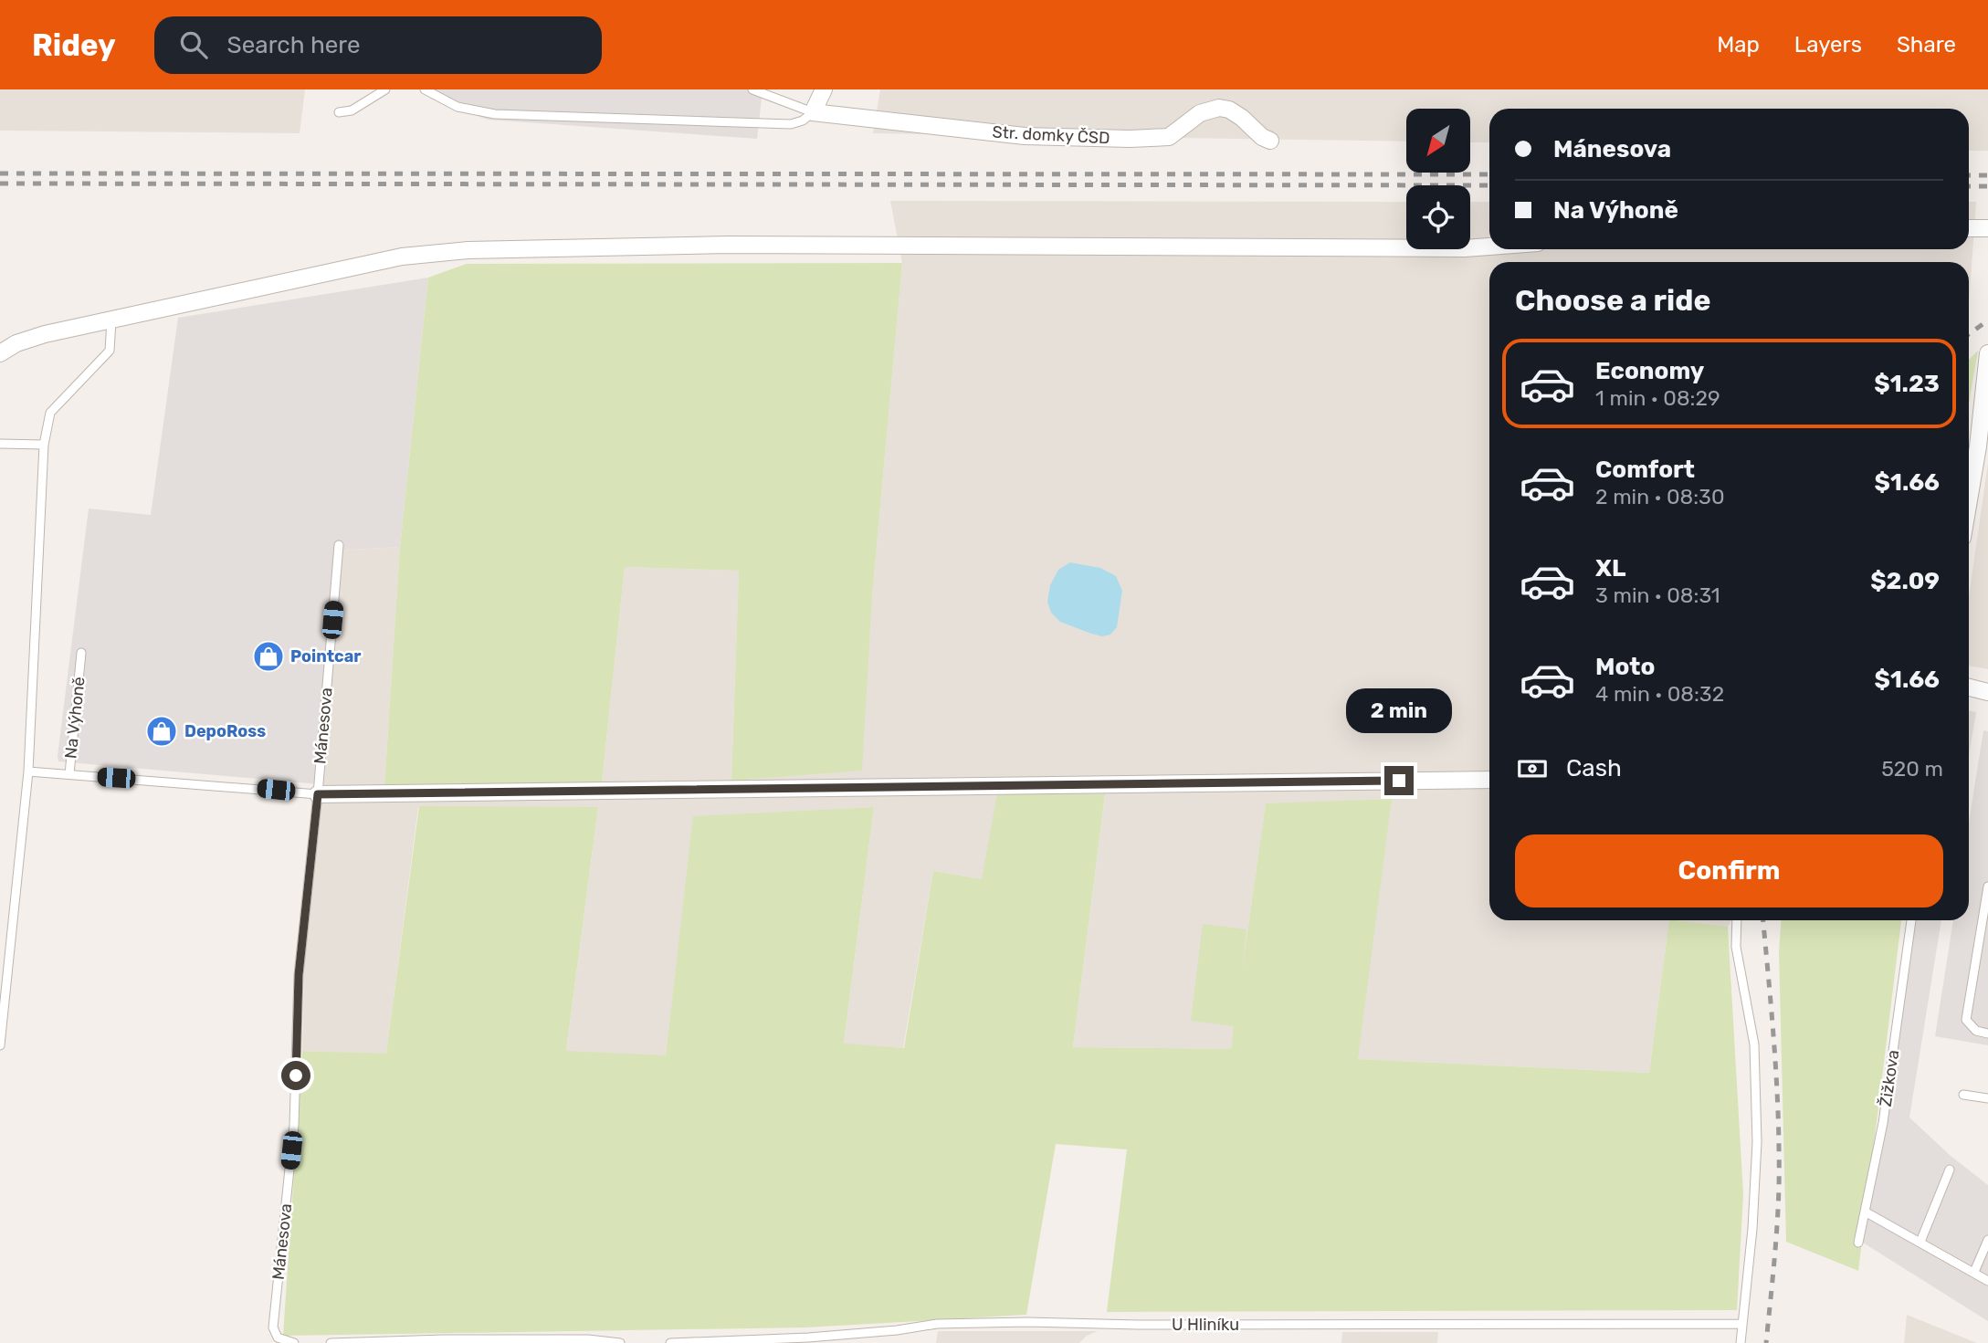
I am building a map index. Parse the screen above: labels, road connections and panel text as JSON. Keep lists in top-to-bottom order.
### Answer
{
  "streets": {
    "street": ["Str. domky ČSD", "Na Výhoně"],
    "lane": ["Mánesova", "Žižkova", "U Hliníku"]
  },
  "crossings": [
    ["Na Výhoně", "Mánesova"]
  ],
  "places": {
    "shop": ["Pointcar", "DepoRoss"]
  },
  "north": "bottom left",
  "page": {
    "header": "Ridey",
    "search": "Search here",
    "nav": ["Map", "Layers", "Share"],
    "banner": ["Mánesova", "Na Výhoně"],
    "heading": "Choose a ride",
    "list": [
      {
        "name": "Economy",
        "note": "1 min · 08:29",
        "value": "$1.23"
      },
      {
        "name": "Comfort",
        "note": "2 min · 08:30",
        "value": "$1.66"
      },
      {
        "name": "XL",
        "note": "3 min · 08:31",
        "value": "$2.09"
      },
      {
        "name": "Moto",
        "note": "4 min · 08:32",
        "value": "$1.66"
      }
    ],
    "bubble": "2 min",
    "pay": ["Cash", "520 m"],
    "buttons": "Confirm"
  }
}
